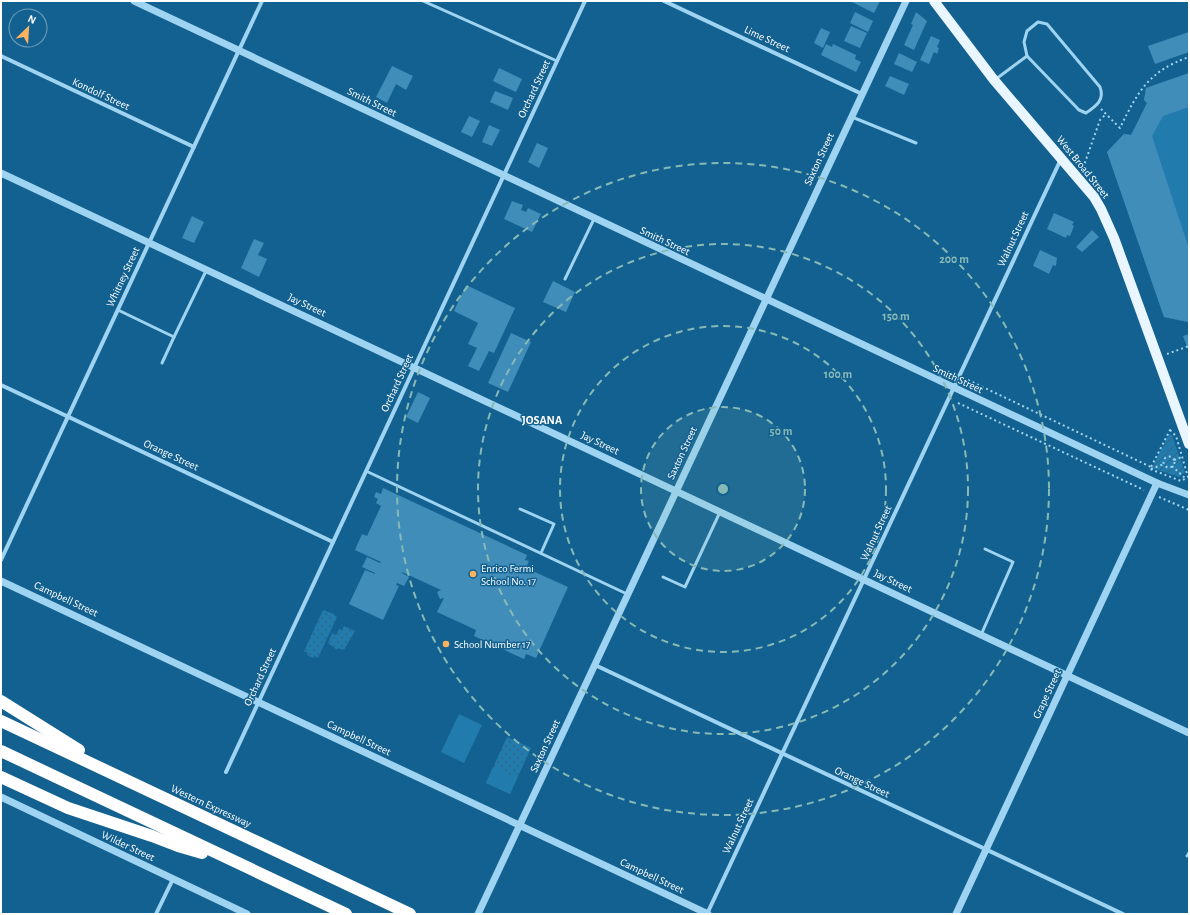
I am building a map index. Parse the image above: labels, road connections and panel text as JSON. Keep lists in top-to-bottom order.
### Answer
{
  "streets": {
    "highway": ["Western Expressway"],
    "main road": ["West Broad Street"],
    "street": [
      "Lime Street",
      "Orchard Street",
      "Kondolf Street",
      "Smith Street",
      "Saxton Street",
      "Walnut Street",
      "Whitney Street",
      "Jay Street",
      "Orange Street",
      "Campbell Street",
      "Grape Street",
      "Wilder Street"
    ]
  },
  "crossings": [
    ["Lime Street", "Saxton Street"],
    ["Orchard Street", "Smith Street"],
    ["Orchard Street", "Jay Street"],
    ["Orchard Street", "Orange Street"],
    ["Orchard Street", "Campbell Street"],
    ["Kondolf Street", "Whitney Street"],
    ["Smith Street", "Saxton Street"],
    ["Smith Street", "Walnut Street"],
    ["Smith Street", "Whitney Street"],
    ["Smith Street", "Grape Street"],
    ["Saxton Street", "Jay Street"],
    ["Saxton Street", "Orange Street"],
    ["Saxton Street", "Campbell Street"],
    ["West Broad Street", "Walnut Street"],
    ["Walnut Street", "Jay Street"],
    ["Walnut Street", "Orange Street"],
    ["Walnut Street", "Campbell Street"],
    ["Whitney Street", "Jay Street"],
    ["Whitney Street", "Orange Street"],
    ["Jay Street", "Grape Street"],
    ["Orange Street", "Grape Street"]
  ],
  "districts": ["JOSANA"],
  "places": ["Enrico Fermi School No. 17", "School Number 17"],
  "north": "top right",
  "rings": [
    "200 m",
    "150 m",
    "100 m",
    "50 m"
  ]
}
